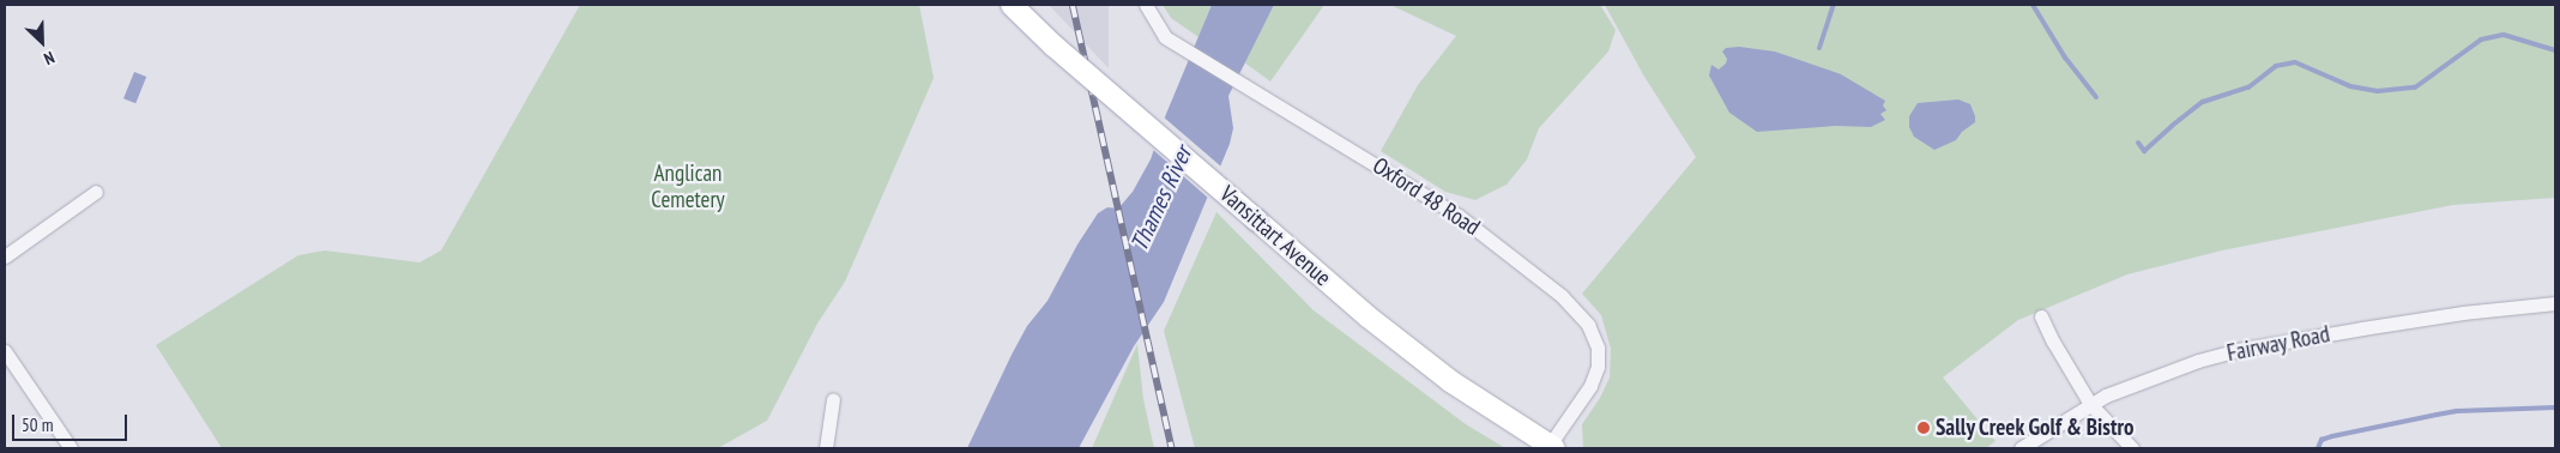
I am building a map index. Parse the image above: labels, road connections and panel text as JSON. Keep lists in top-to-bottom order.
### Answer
{
  "streets": {
    "main road": ["Vansittart Avenue"],
    "street": ["Oxford 48 Road", "Fairway Road"]
  },
  "crossings": [
    ["Oxford 48 Road", "Vansittart Avenue"]
  ],
  "water": ["Thames River"],
  "parks": ["Anglican Cemetery"],
  "places": ["Sally Creek Golf & Bistro"],
  "scale_bar": "50 m",
  "north": "bottom right"
}
